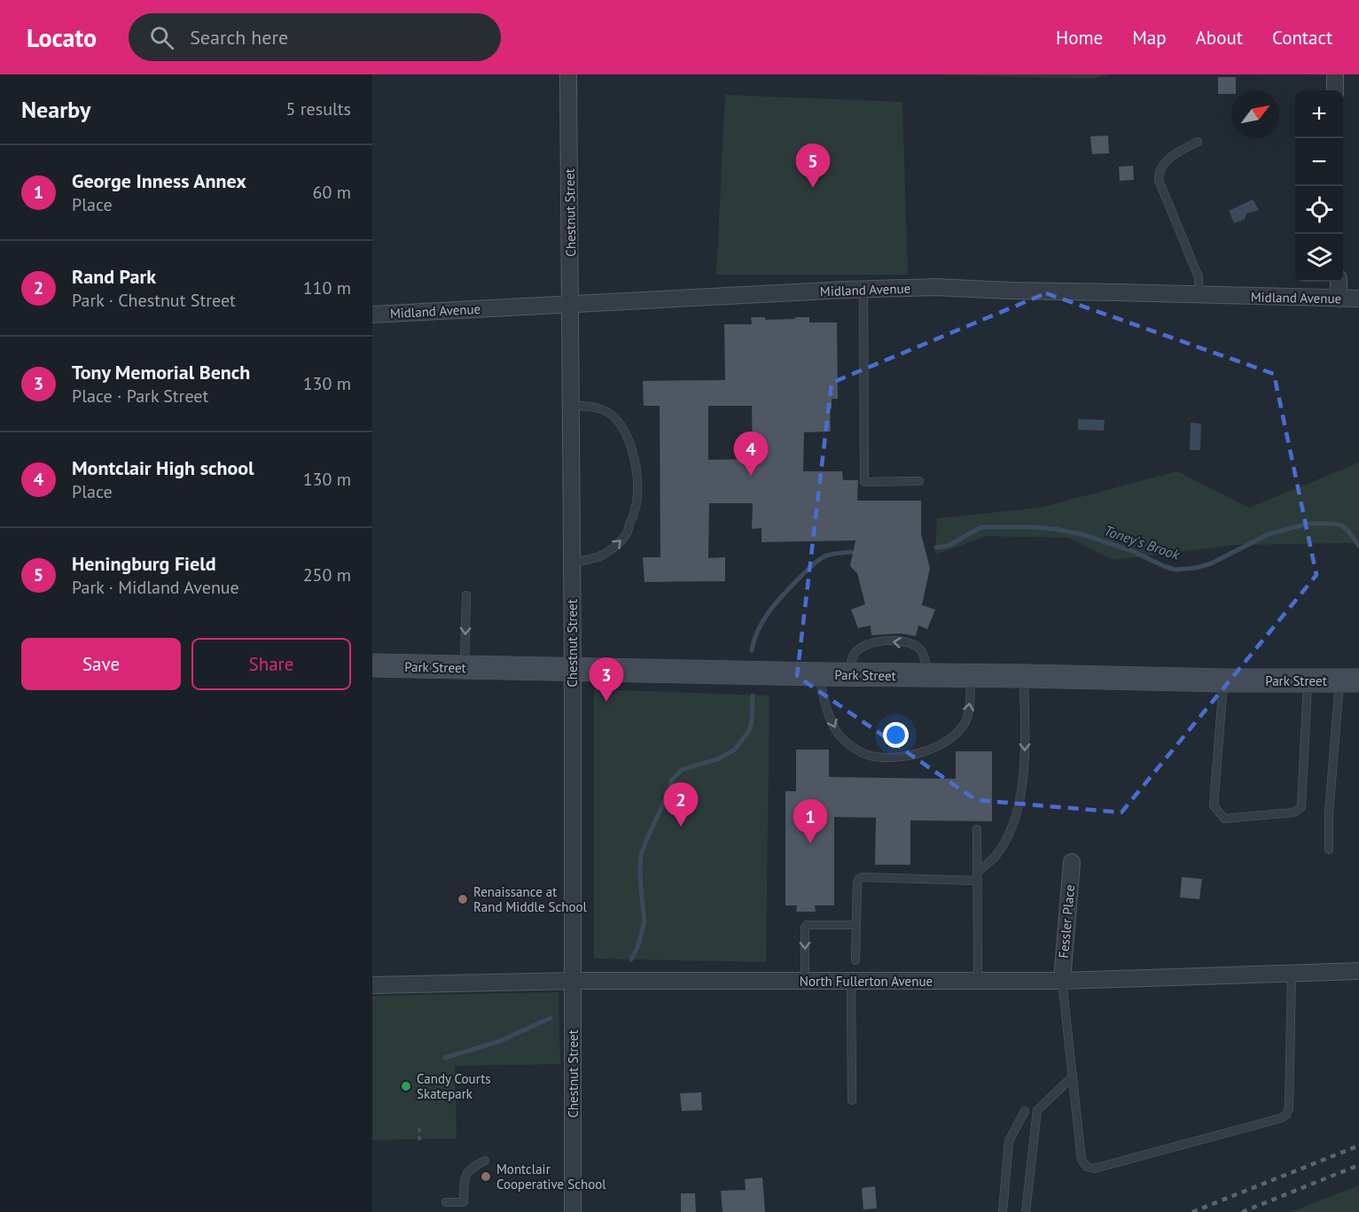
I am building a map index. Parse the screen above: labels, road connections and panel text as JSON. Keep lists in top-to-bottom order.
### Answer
{
  "streets": {
    "street": [
      "Chestnut Street",
      "Midland Avenue",
      "Park Street",
      "Fessler Place",
      "North Fullerton Avenue"
    ]
  },
  "crossings": [
    ["Chestnut Street", "Midland Avenue"],
    ["Chestnut Street", "Park Street"],
    ["Chestnut Street", "North Fullerton Avenue"],
    ["Fessler Place", "North Fullerton Avenue"]
  ],
  "water": ["Toney's Brook"],
  "places": ["Renaissance at Rand Middle School", "Candy Courts Skatepark", "Montclair Cooperative School"],
  "north": "top right",
  "page": {
    "header": "Locato",
    "search": "Search here",
    "nav": [
      "Home",
      "Map",
      "About",
      "Contact"
    ],
    "heading": ["Nearby", "5 results"],
    "map_buttons": ["+", "−"],
    "list": [
      {
        "mark": "1",
        "name": "George Inness Annex",
        "note": "Place",
        "value": "60 m"
      },
      {
        "mark": "2",
        "name": "Rand Park",
        "note": "Park · Chestnut Street",
        "value": "110 m"
      },
      {
        "mark": "3",
        "name": "Tony Memorial Bench",
        "note": "Place · Park Street",
        "value": "130 m"
      },
      {
        "mark": "4",
        "name": "Montclair High school",
        "note": "Place",
        "value": "130 m"
      },
      {
        "mark": "5",
        "name": "Heningburg Field",
        "note": "Park · Midland Avenue",
        "value": "250 m"
      }
    ],
    "pins": [
      "5",
      "4",
      "3",
      "2",
      "1"
    ],
    "buttons": ["Save", "Share"]
  }
}
